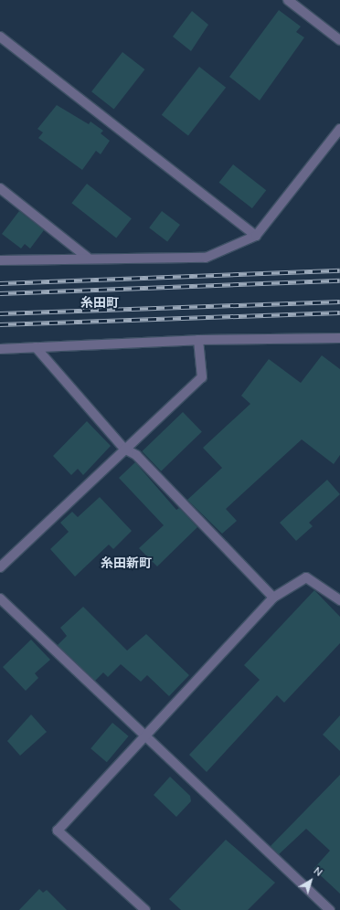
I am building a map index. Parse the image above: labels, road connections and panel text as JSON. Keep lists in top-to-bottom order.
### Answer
{
  "districts": ["糸田町", "糸田新町"],
  "north": "top right"
}
